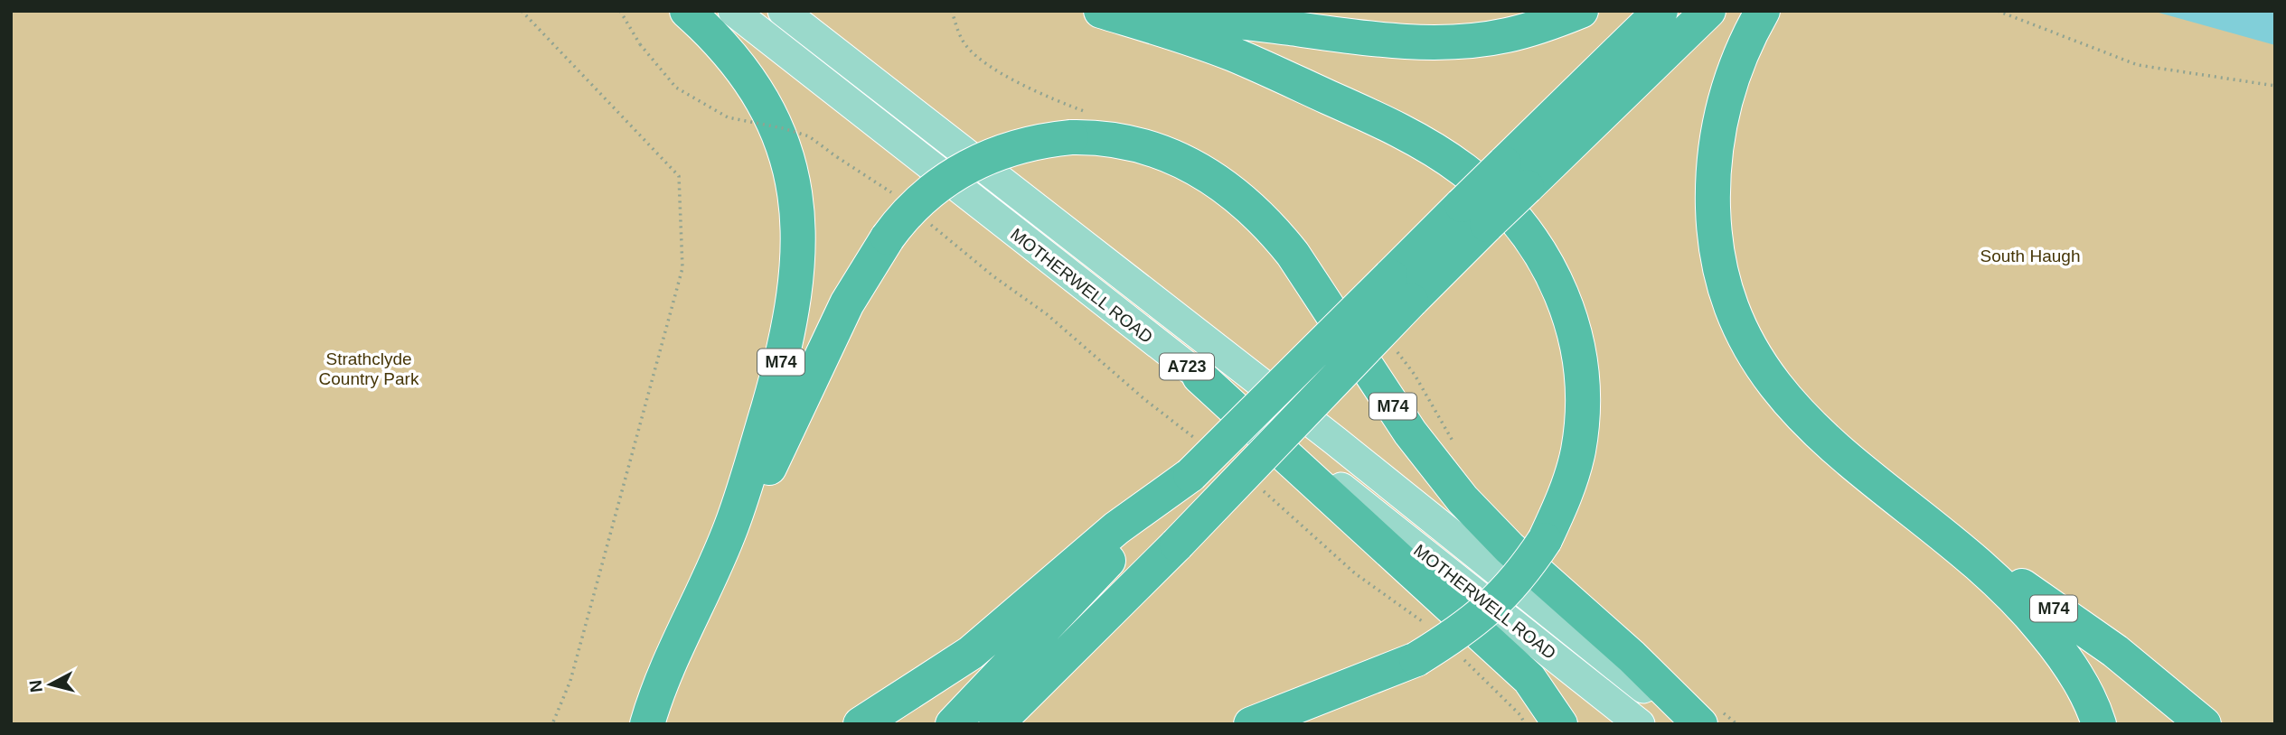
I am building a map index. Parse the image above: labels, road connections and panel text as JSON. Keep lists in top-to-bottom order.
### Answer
{
  "streets": {
    "highway": ["M74"],
    "main road": ["MOTHERWELL ROAD", "A723"]
  },
  "parks": ["South Haugh", "Strathclyde Country Park"],
  "north": "left"
}
